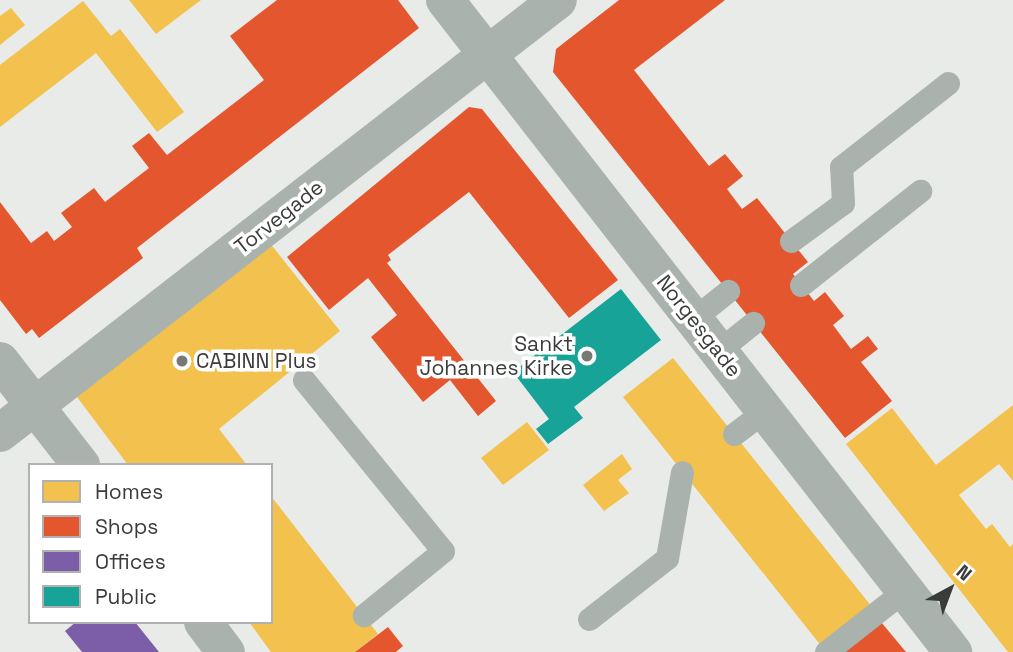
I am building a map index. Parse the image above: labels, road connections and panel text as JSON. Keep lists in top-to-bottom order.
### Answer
{
  "streets": {
    "street": ["Torvegade", "Norgesgade"]
  },
  "crossings": [
    ["Torvegade", "Norgesgade"]
  ],
  "places": ["Sankt Johannes Kirke", "CABINN Plus"],
  "legend": [
    "Homes",
    "Shops",
    "Offices",
    "Public"
  ],
  "north": "top right"
}
